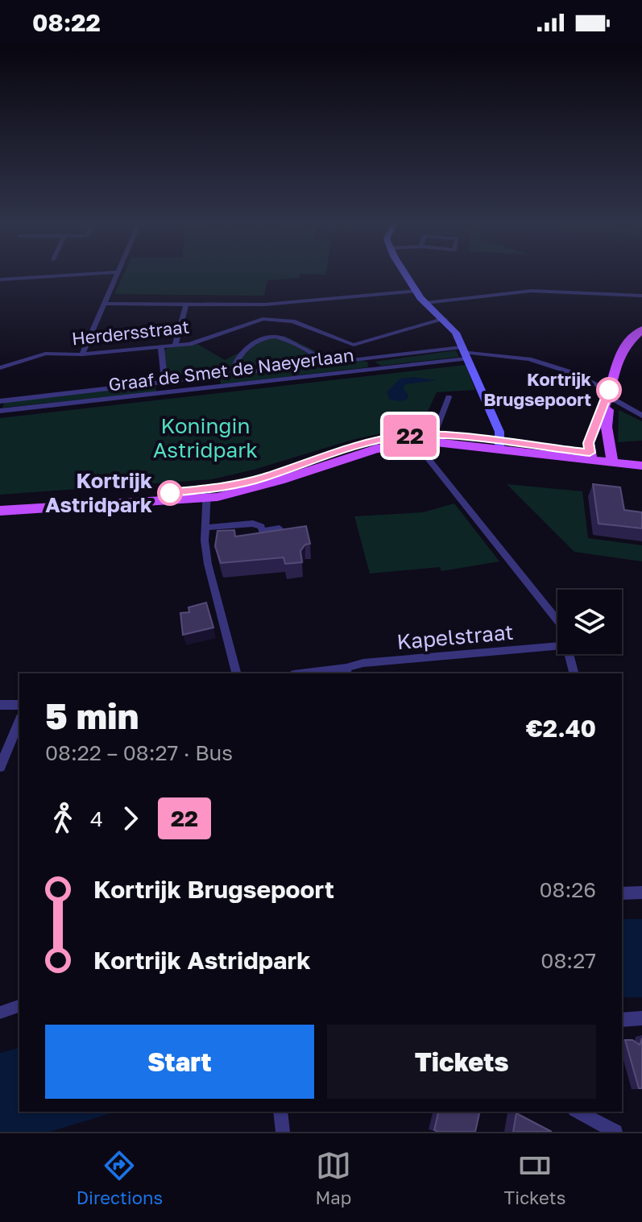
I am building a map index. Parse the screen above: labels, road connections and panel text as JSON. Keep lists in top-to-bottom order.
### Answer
{
  "streets": {
    "street": ["Herdersstraat", "Graaf de Smet de Naeyerlaan", "Kapelstraat"]
  },
  "parks": ["Koningin Astridpark"],
  "places": ["Kortrijk Brugsepoort", "Kortrijk Astridpark"],
  "lines": ["bus line 22"],
  "page": {
    "status": "08:22",
    "on_map": "22",
    "heading": ["5 min", "08:22 – 08:27 · Bus", "€2.40"],
    "legs": ["4", "22"],
    "list": [
      {
        "name": "Kortrijk Brugsepoort",
        "value": "08:26"
      },
      {
        "name": "Kortrijk Astridpark",
        "value": "08:27"
      }
    ],
    "buttons": ["Start", "Tickets"],
    "tabs": ["Directions", "Map", "Tickets"]
  }
}
